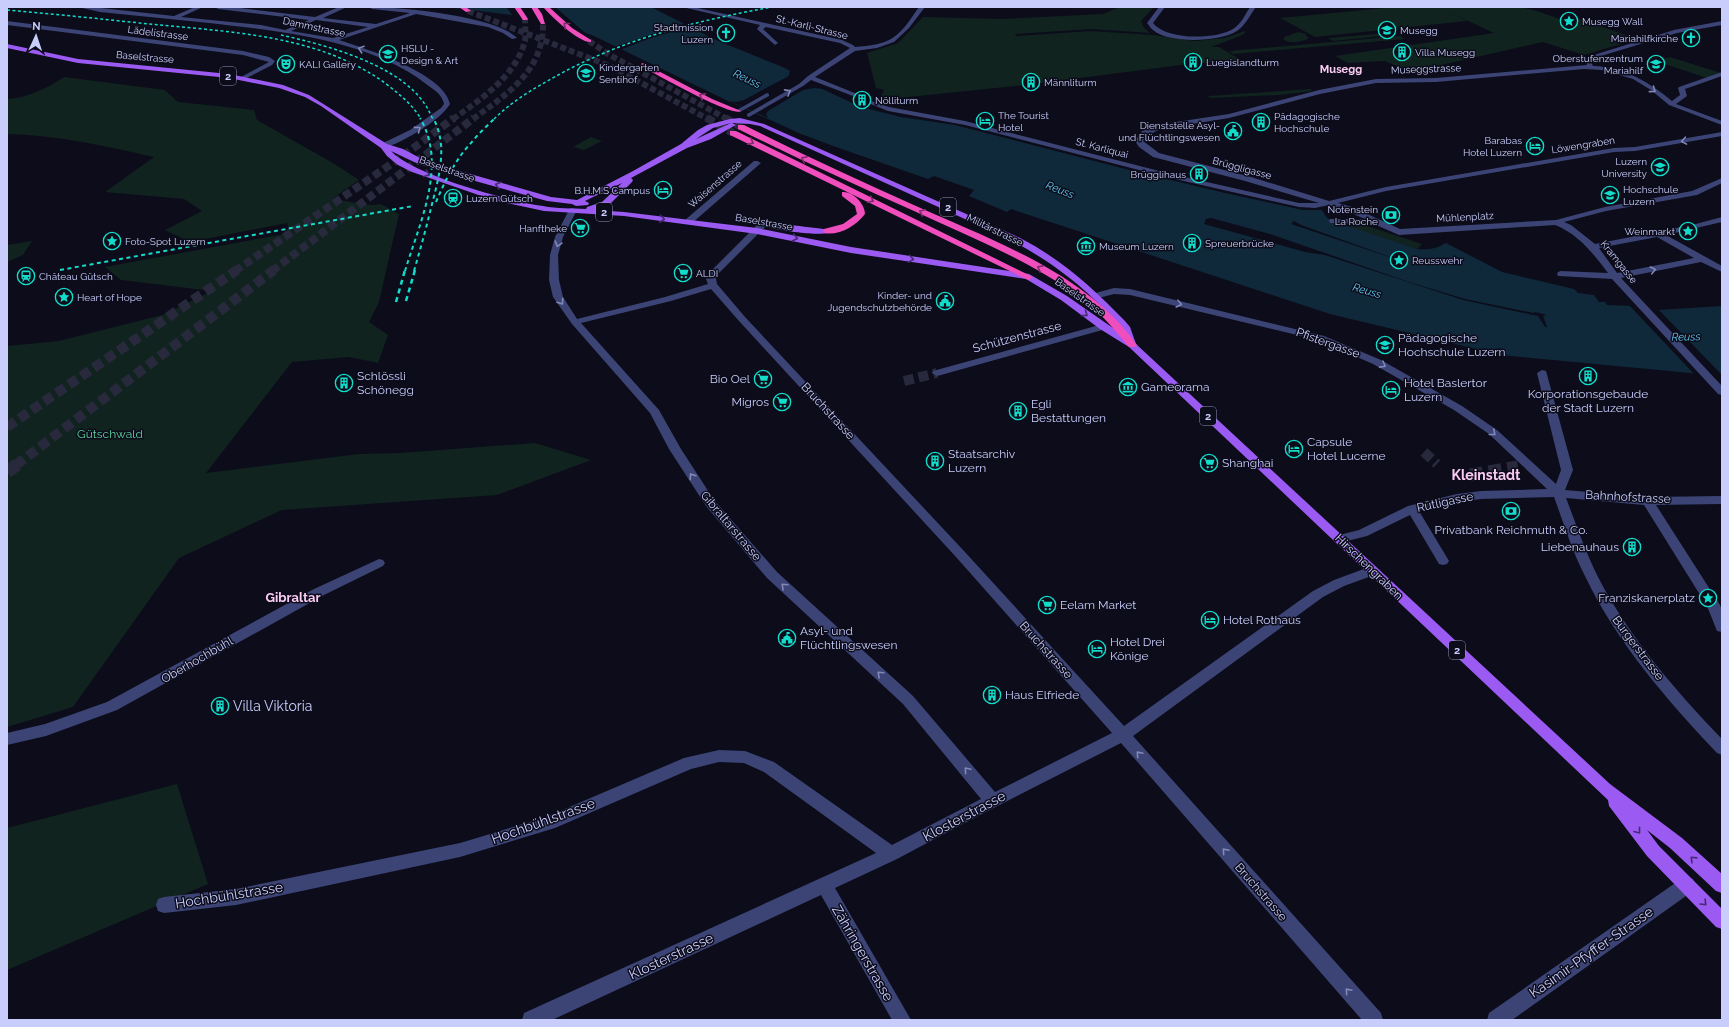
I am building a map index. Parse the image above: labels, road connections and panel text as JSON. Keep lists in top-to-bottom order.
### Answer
{
  "streets": {
    "highway": ["2"],
    "main road": ["Baselstrasse", "Militärstrasse", "Hirschengraben"],
    "street": [
      "Dammstrasse",
      "St.-Karli-Strasse",
      "Lädelistrasse",
      "Museggstrasse",
      "Löwengraben",
      "St. Karliquai",
      "Brüggligasse",
      "Waisenstrasse",
      "Mühlenplatz",
      "Kramgasse",
      "Schützenstrasse",
      "Pfistergasse",
      "Bruchstrasse",
      "Bahnhofstrasse",
      "Rütligasse",
      "Gibraltarstrasse",
      "Burgerstrasse",
      "Oberhochbühl",
      "Klosterstrasse",
      "Hochbühlstrasse",
      "Kasimir-Pfyffer-Strasse",
      "Zähringerstrasse"
    ]
  },
  "crossings": [
    ["Dammstrasse", "Baselstrasse"],
    ["Lädelistrasse", "Baselstrasse"],
    ["Baselstrasse", "2"],
    ["Baselstrasse", "Waisenstrasse"],
    ["Baselstrasse", "Militärstrasse"],
    ["Baselstrasse", "Schützenstrasse"],
    ["Baselstrasse", "Gibraltarstrasse"],
    ["Baselstrasse", "Hirschengraben"],
    ["Museggstrasse", "Brüggligasse"],
    ["2", "Militärstrasse"],
    ["2", "Gibraltarstrasse"],
    ["2", "Hirschengraben"],
    ["2", "Kasimir-Pfyffer-Strasse"],
    ["Löwengraben", "St. Karliquai"],
    ["Löwengraben", "Brüggligasse"],
    ["Löwengraben", "Mühlenplatz"],
    ["St. Karliquai", "Brüggligasse"],
    ["St. Karliquai", "Mühlenplatz"],
    ["Brüggligasse", "Mühlenplatz"],
    ["Mühlenplatz", "Kramgasse"],
    ["Militärstrasse", "Pfistergasse"],
    ["Militärstrasse", "Hirschengraben"],
    ["Pfistergasse", "Bahnhofstrasse"],
    ["Pfistergasse", "Rütligasse"],
    ["Pfistergasse", "Burgerstrasse"],
    ["Bruchstrasse", "Klosterstrasse"],
    ["Bahnhofstrasse", "Rütligasse"],
    ["Bahnhofstrasse", "Burgerstrasse"],
    ["Rütligasse", "Hirschengraben"],
    ["Rütligasse", "Burgerstrasse"],
    ["Gibraltarstrasse", "Klosterstrasse"],
    ["Hirschengraben", "Klosterstrasse"],
    ["Klosterstrasse", "Hochbühlstrasse"],
    ["Klosterstrasse", "Zähringerstrasse"]
  ],
  "one_way": ["Pfistergasse", "Bruchstrasse"],
  "districts": ["Musegg", "Kleinstadt", "Gibraltar"],
  "water": ["Reuss"],
  "parks": ["Gütschwald"],
  "places": {
    "place": [
      "Musegg Wall",
      "Weinmarkt",
      "Foto-Spot Luzern",
      "Reusswehr",
      "Heart of Hope",
      "Franziskanerplatz"
    ],
    "school or university": [
      "Musegg",
      "HSLU - Design & Art",
      "Oberstufenzentrum Mariahilf",
      "Kindergarten Sentihof",
      "Luzern University",
      "Hochschule Luzern",
      "Pädagogische Hochschule Luzern"
    ],
    "church": ["Stadtmission Luzern", "Mariahilfkirche"],
    "building": [
      "Villa Musegg",
      "Luegislandturm",
      "Männliturm",
      "Nölliturm",
      "Pädagogische Hochschule",
      "Brügglihaus",
      "Spreuerbrücke",
      "Korporationsgebaude der Stadt Luzern",
      "Schlössli Schönegg",
      "Egli Bestattungen",
      "Staatsarchiv Luzern",
      "Liebenauhaus",
      "Haus Elfriede",
      "Villa Viktoria"
    ],
    "theatre": ["KALI Gallery"],
    "hotel": [
      "The Tourist Hotel",
      "Barabas Hotel Luzern",
      "B.H.M.S Campus",
      "Hotel Baslertor Luzern",
      "Capsule Hotel Lucerne",
      "Hotel Rothaus",
      "Hotel Drei Könige"
    ],
    "public building": ["Dienststelle Asyl- und Flüchtlingswesen", "Kinder- und Jugendschutzbehörde", "Asyl- und Flüchtlingswesen"],
    "station": ["Luzern Gütsch", "Château Gütsch"],
    "bank": ["Notenstein La Roche", "Privatbank Reichmuth & Co."],
    "supermarket": [
      "Hanftheke",
      "ALDI",
      "Bio Oel",
      "Migros",
      "Shanghai",
      "Eelam Market"
    ],
    "museum": ["Museum Luzern", "Gameorama"]
  },
  "north": "top"
}
